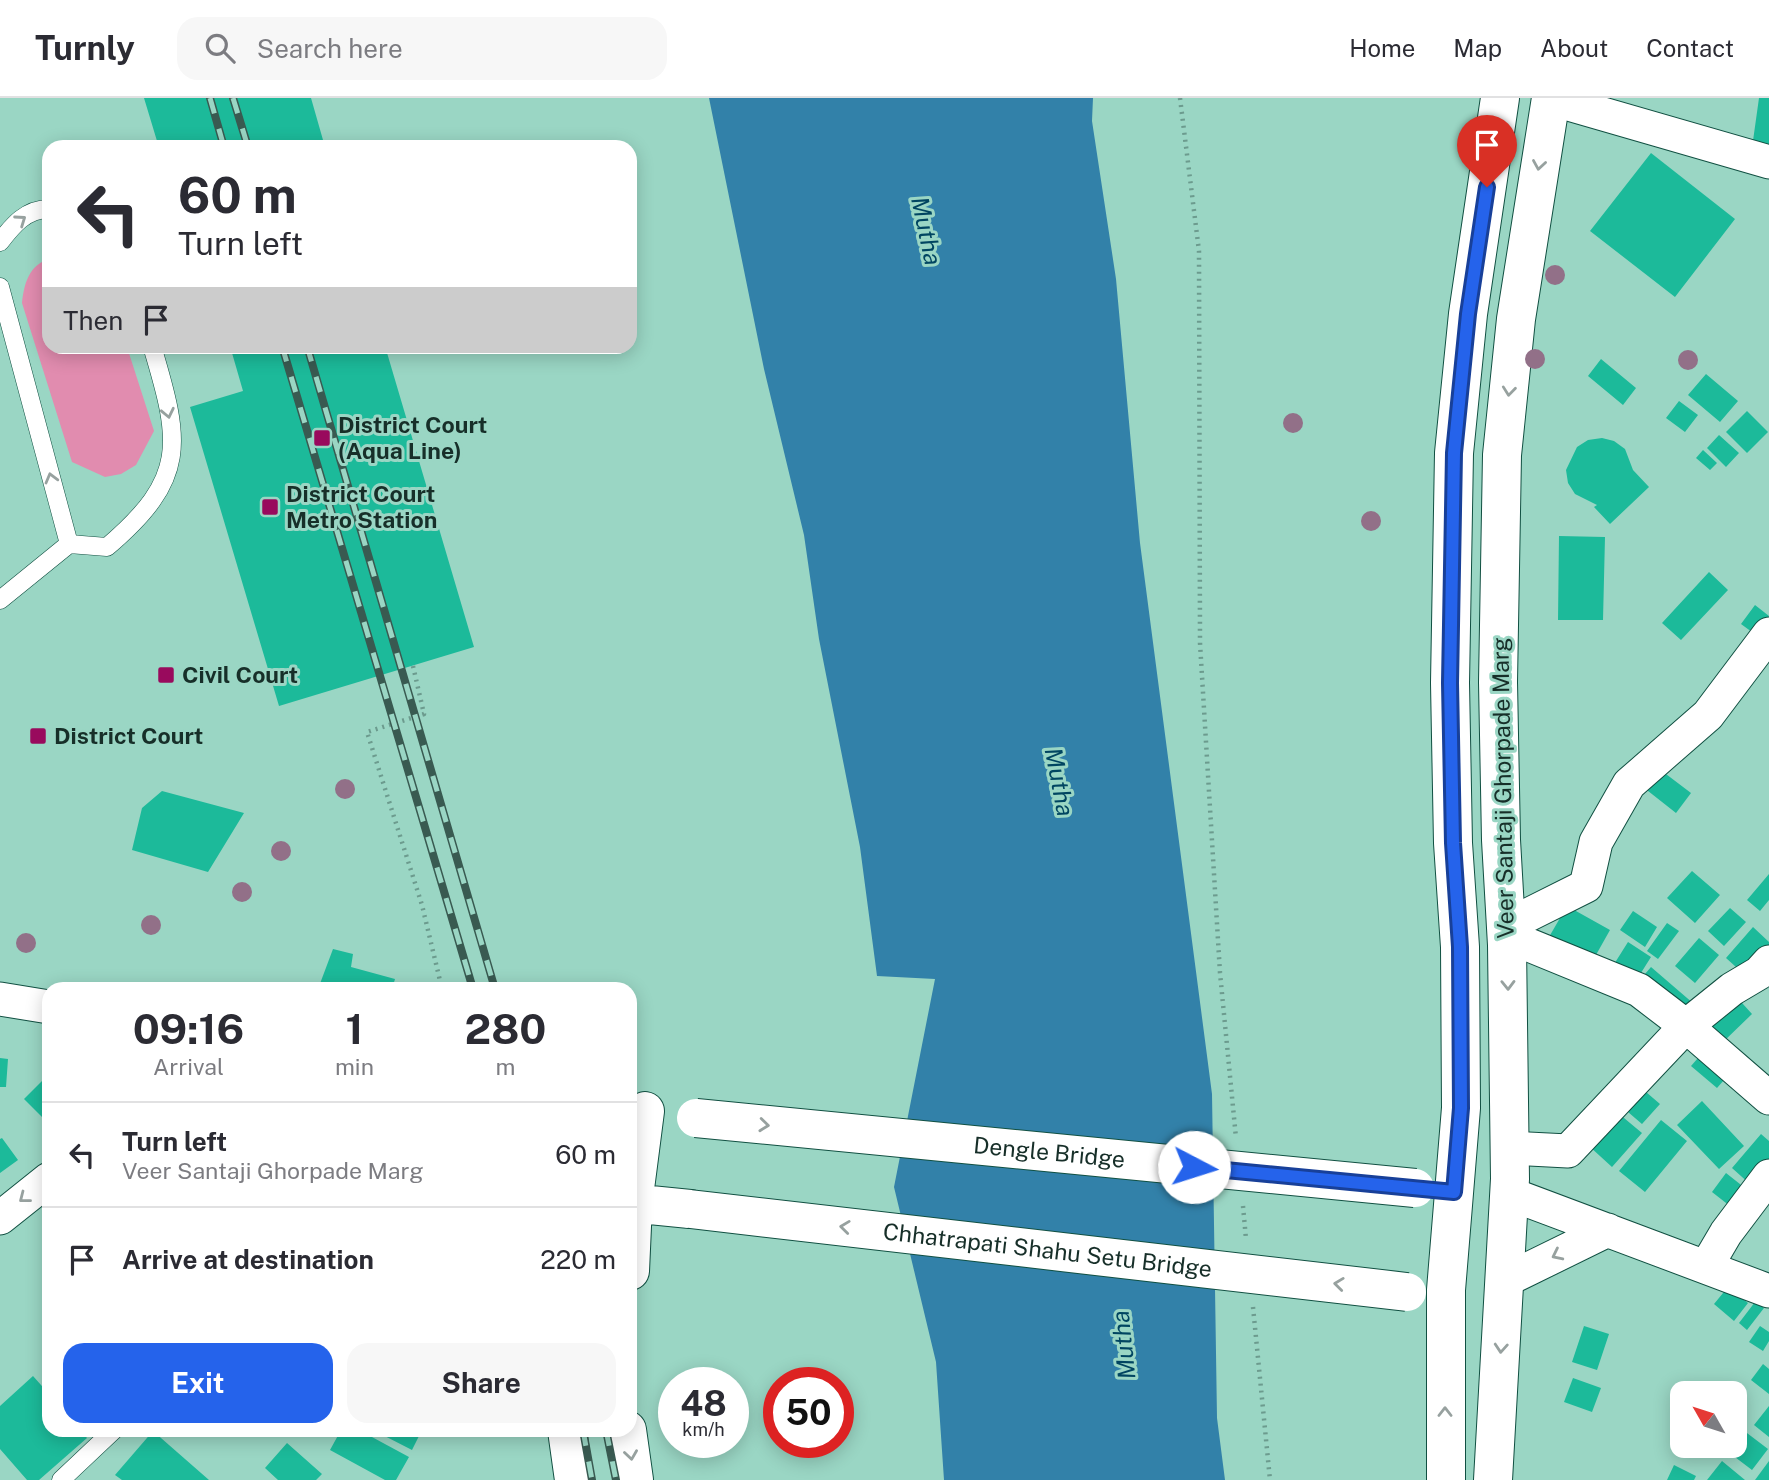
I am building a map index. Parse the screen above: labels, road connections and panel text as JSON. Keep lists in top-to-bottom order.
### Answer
{
  "streets": {
    "main road": ["Veer Santaji Ghorpade Marg", "Dengle Bridge", "Chhatrapati Shahu Setu Bridge"]
  },
  "crossings": [
    ["Veer Santaji Ghorpade Marg", "Dengle Bridge"],
    ["Veer Santaji Ghorpade Marg", "Chhatrapati Shahu Setu Bridge"]
  ],
  "one_way": ["Dengle Bridge", "Chhatrapati Shahu Setu Bridge"],
  "water": ["Mutha"],
  "places": {
    "transit": [
      "District Court (Aqua Line)",
      "District Court Metro Station",
      "Civil Court",
      "District Court"
    ]
  },
  "north": "top left",
  "page": {
    "header": "Turnly",
    "search": "Search here",
    "nav": [
      "Home",
      "Map",
      "About",
      "Contact"
    ],
    "turn": ["60 m", "Turn left"],
    "then": "Then",
    "eta": [
      "09:16",
      "Arrival",
      "1",
      "min",
      "280",
      "m"
    ],
    "list": [
      {
        "name": "Turn left",
        "note": "Veer Santaji Ghorpade Marg",
        "value": "60 m"
      },
      {
        "name": "Arrive at destination",
        "value": "220 m"
      }
    ],
    "buttons": ["Exit", "Share"],
    "speed": "48 km/h",
    "limit": "50"
  }
}
